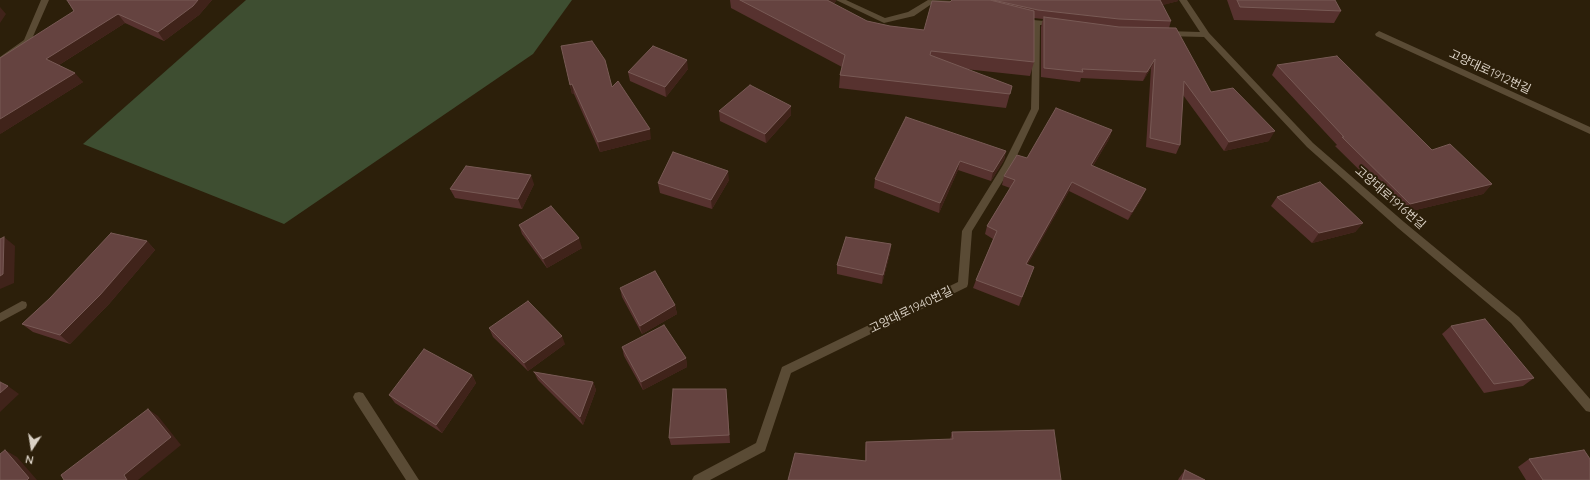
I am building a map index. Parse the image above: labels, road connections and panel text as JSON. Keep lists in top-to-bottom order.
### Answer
{
  "streets": {
    "street": ["고양대로1912번길", "고양대로1916번길", "고양대로1940번길"]
  },
  "north": "bottom"
}
